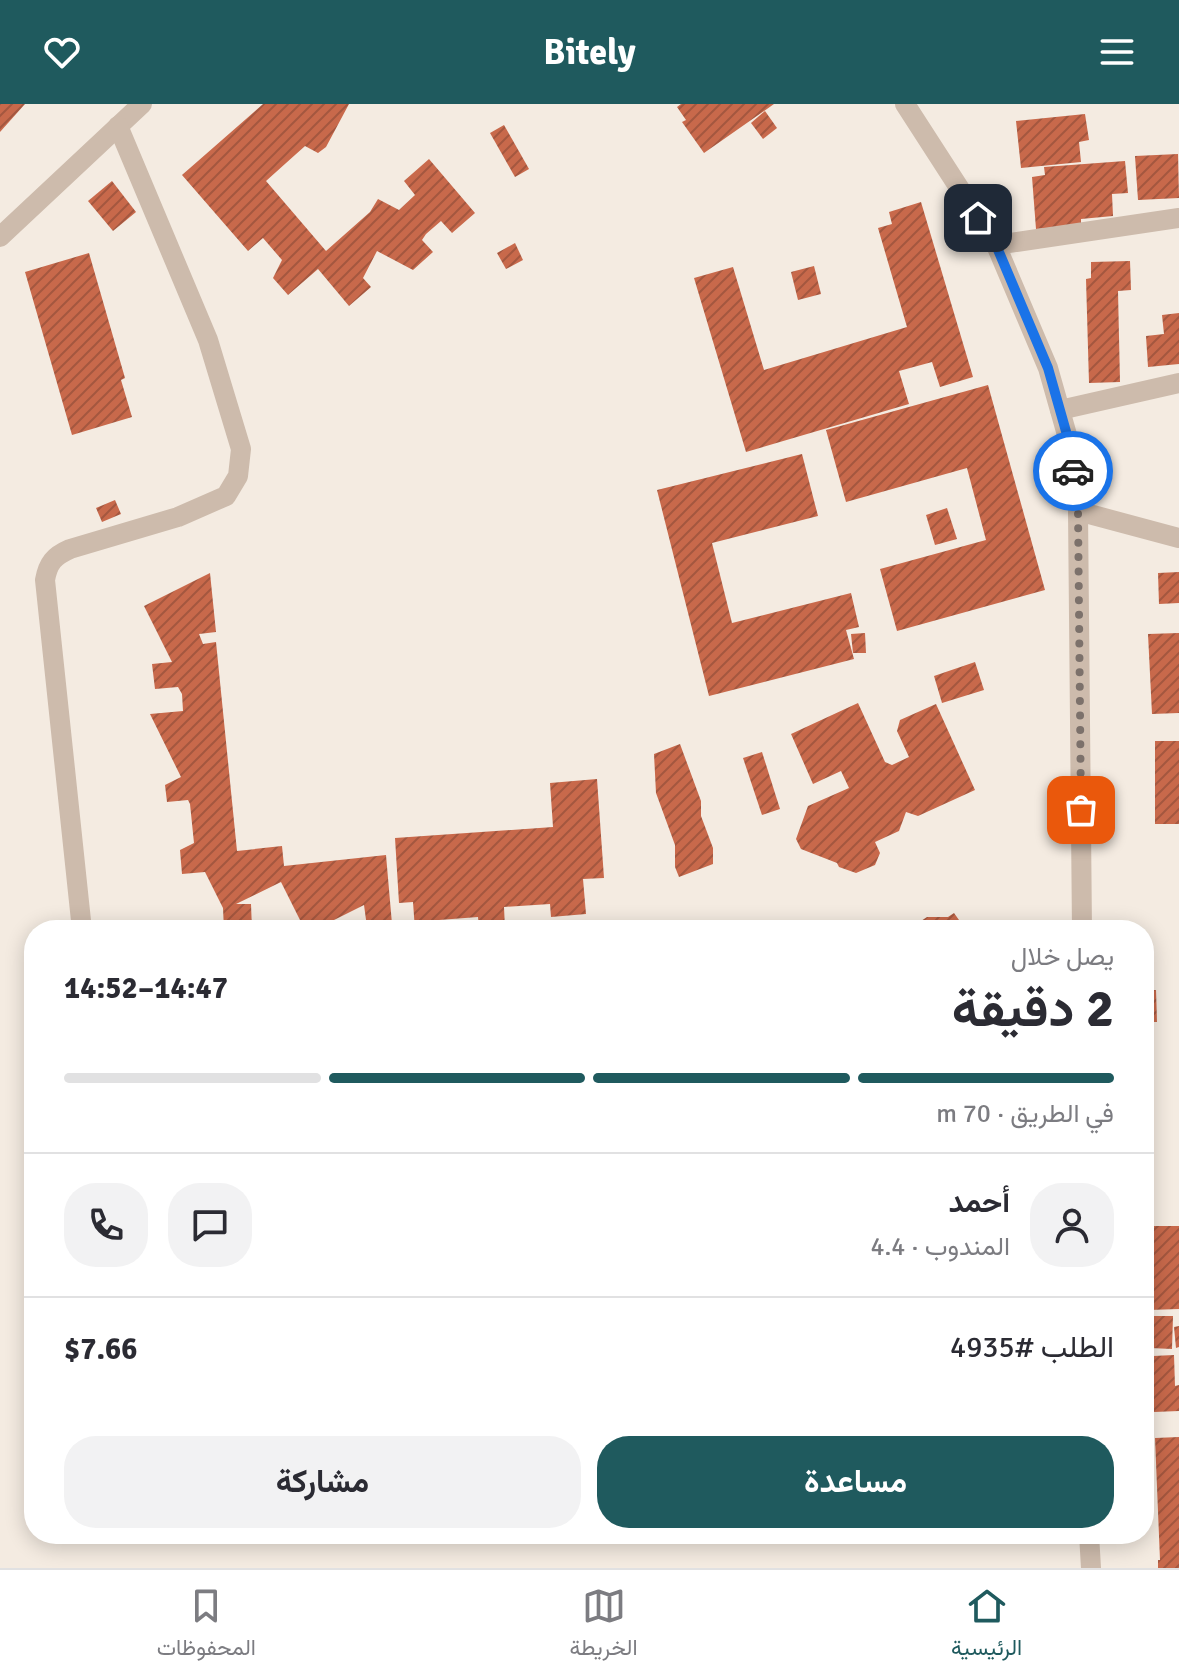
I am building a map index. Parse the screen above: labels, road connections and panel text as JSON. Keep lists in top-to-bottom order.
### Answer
{
  "page": {
    "header": "Bitely",
    "heading": ["2 دقيقة", "يصل خلال", "14:47–14:52"],
    "panel": [
      "أحمد",
      "المندوب · 4.4",
      "الطلب #4935",
      "$7.66"
    ],
    "bar": "في الطريق · 70 m",
    "buttons": ["مساعدة", "مشاركة"],
    "tabs": ["الرئيسية", "الخريطة", "المحفوظات"]
  }
}
